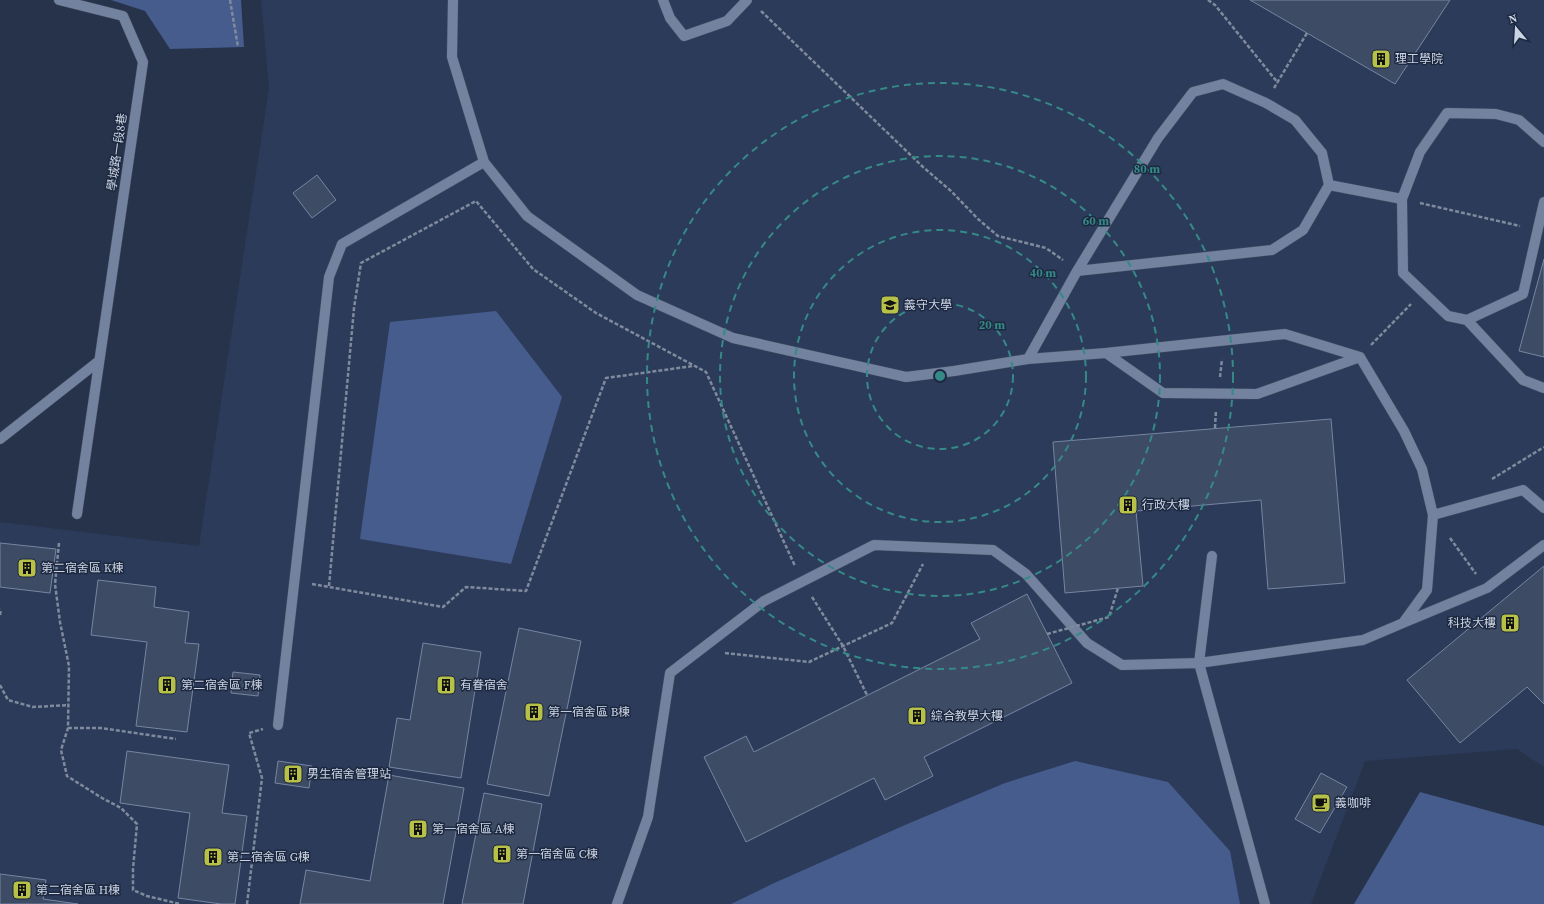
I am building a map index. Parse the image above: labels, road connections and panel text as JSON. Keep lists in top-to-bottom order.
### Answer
{
  "streets": {
    "street": ["學城路一段8巷"]
  },
  "places": {
    "building": [
      "理工學院",
      "行政大樓",
      "第二宿舍區 K棟",
      "科技大樓",
      "第二宿舍區 F棟",
      "有眷宿舍",
      "第一宿舍區 B棟",
      "綜合教學大樓",
      "男生宿舍管理站",
      "第一宿舍區 A棟",
      "第一宿舍區 C棟",
      "第二宿舍區 G棟",
      "第二宿舍區 H棟"
    ],
    "school or university": ["義守大學"],
    "cafe": ["義咖啡"]
  },
  "north": "top",
  "rings": [
    "80 m",
    "60 m",
    "40 m",
    "20 m"
  ]
}
